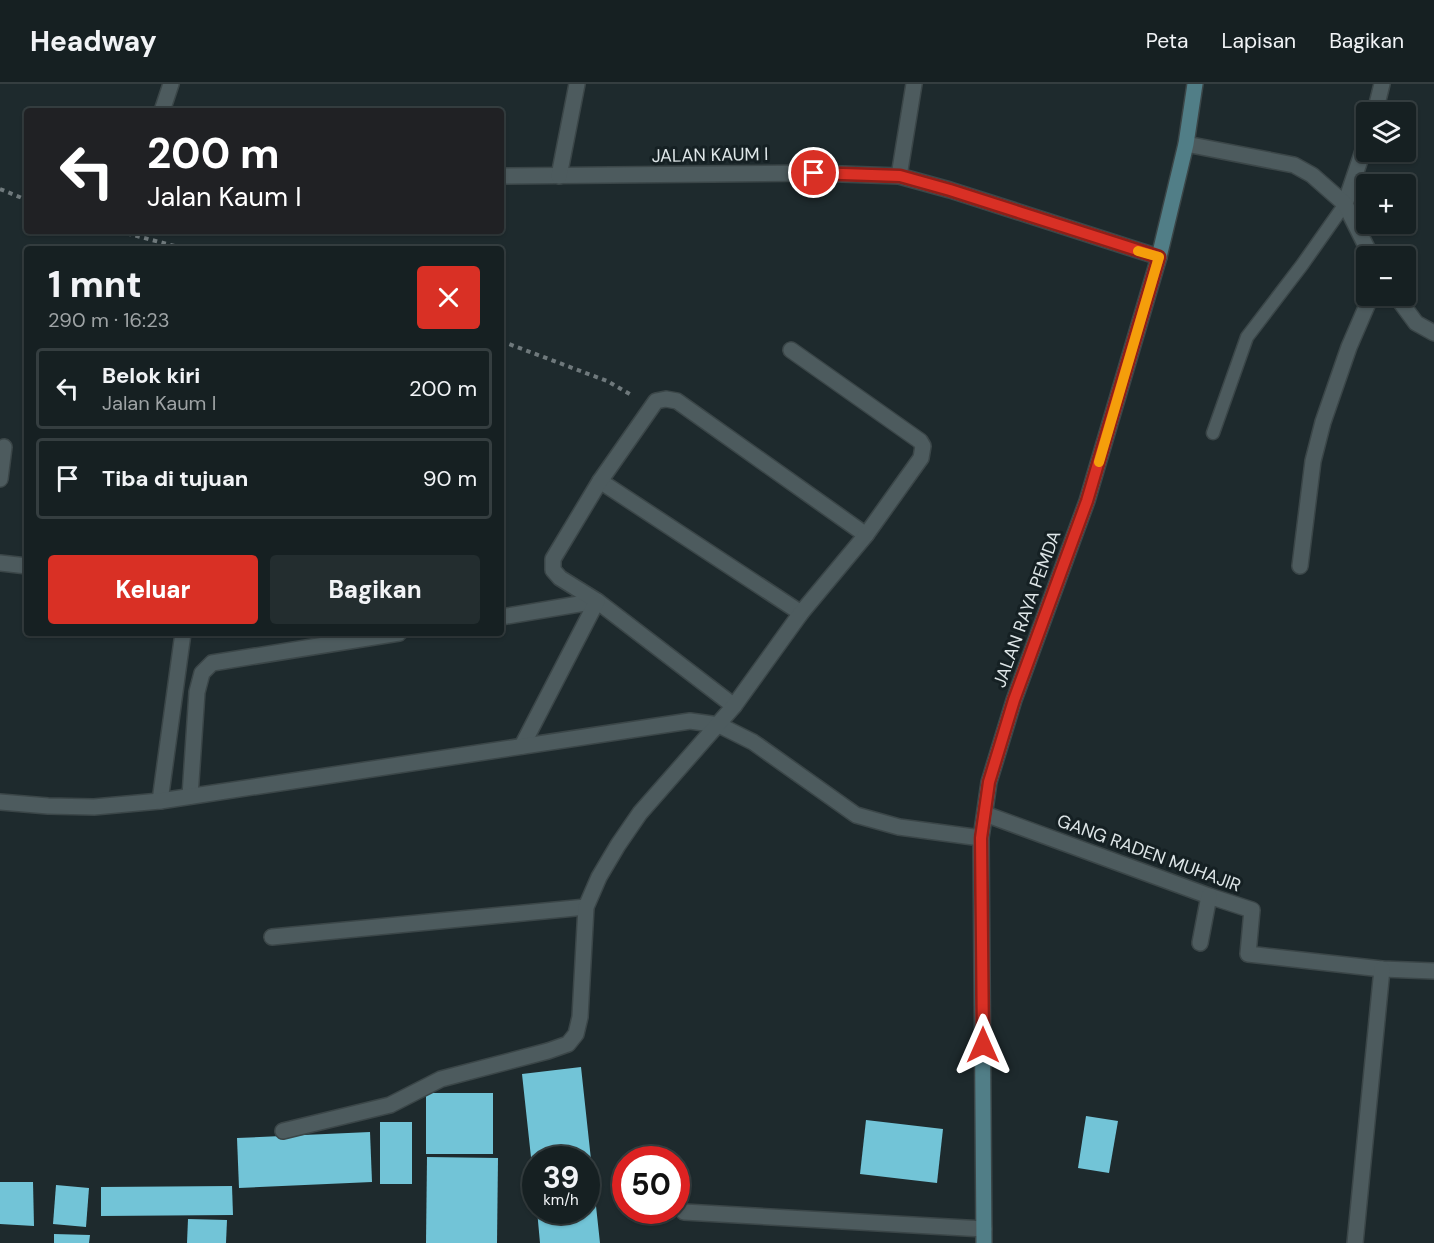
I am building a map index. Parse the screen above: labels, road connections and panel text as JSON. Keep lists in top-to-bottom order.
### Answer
{
  "streets": {
    "main road": ["JALAN RAYA PEMDA"],
    "street": ["JALAN KAUM I", "GANG RADEN MUHAJIR"]
  },
  "crossings": [
    ["JALAN KAUM I", "JALAN RAYA PEMDA"],
    ["JALAN RAYA PEMDA", "GANG RADEN MUHAJIR"]
  ],
  "page": {
    "header": "Headway",
    "nav": ["Peta", "Lapisan", "Bagikan"],
    "map_buttons": ["+", "−"],
    "turn": ["200 m", "Jalan Kaum I"],
    "heading": ["1 mnt", "290 m · 16:23"],
    "list": [
      {
        "name": "Belok kiri",
        "note": "Jalan Kaum I",
        "value": "200 m"
      },
      {
        "name": "Tiba di tujuan",
        "value": "90 m"
      }
    ],
    "buttons": ["Keluar", "Bagikan"],
    "speed": "39 km/h",
    "limit": "50"
  }
}
